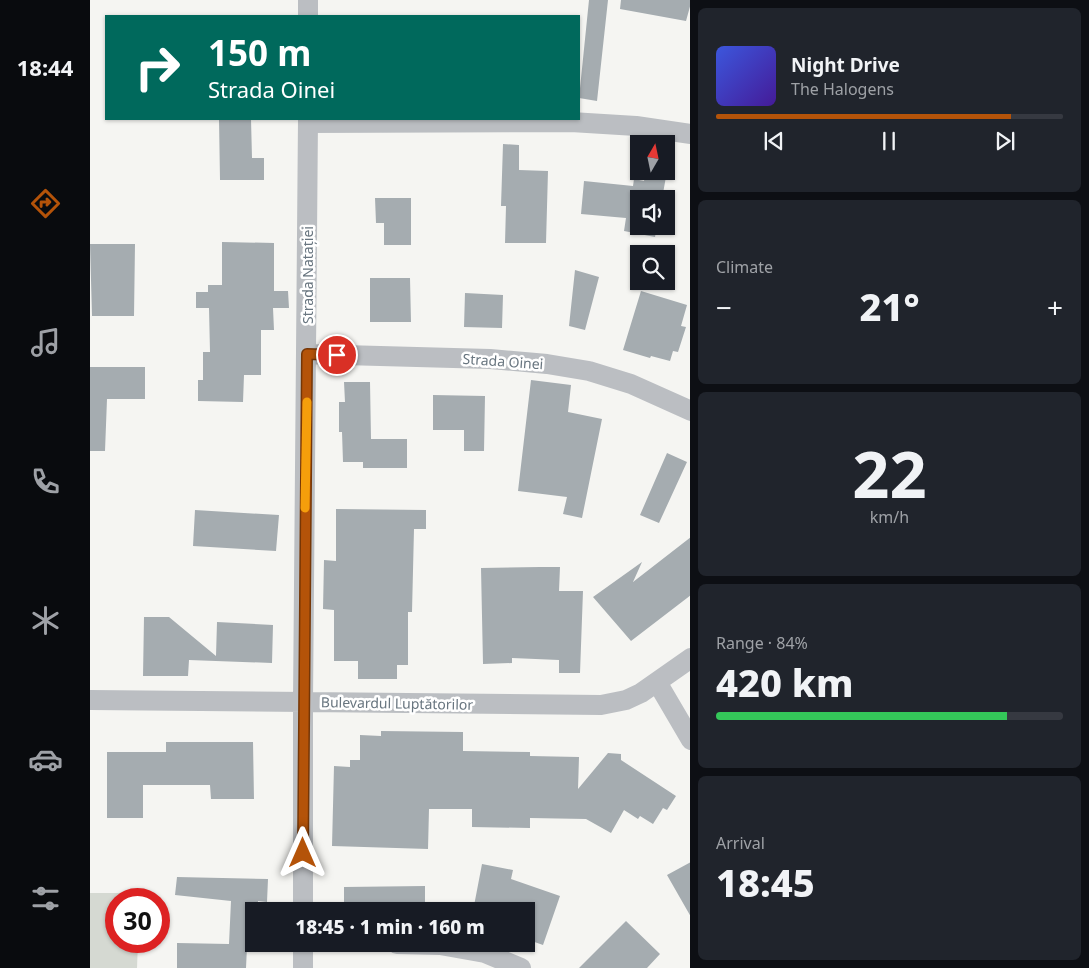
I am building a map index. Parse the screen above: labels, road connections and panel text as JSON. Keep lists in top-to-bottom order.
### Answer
{
  "streets": {
    "street": ["Strada Natației", "Strada Oinei", "Bulevardul Luptătorilor"]
  },
  "crossings": [
    ["Strada Natației", "Strada Oinei"],
    ["Strada Natației", "Bulevardul Luptătorilor"]
  ],
  "north": "top",
  "page": {
    "tabs": "18:44",
    "turn": ["150 m", "Strada Oinei"],
    "song": ["Night Drive", "The Halogens"],
    "tile": [
      "Climate",
      ["22", "km/h"],
      ["Range · 84%", "420 km"],
      ["Arrival", "18:45"]
    ],
    "heat": ["−", "21°", "+"],
    "limit": "30",
    "trip": "18:45 · 1 min · 160 m"
  }
}
